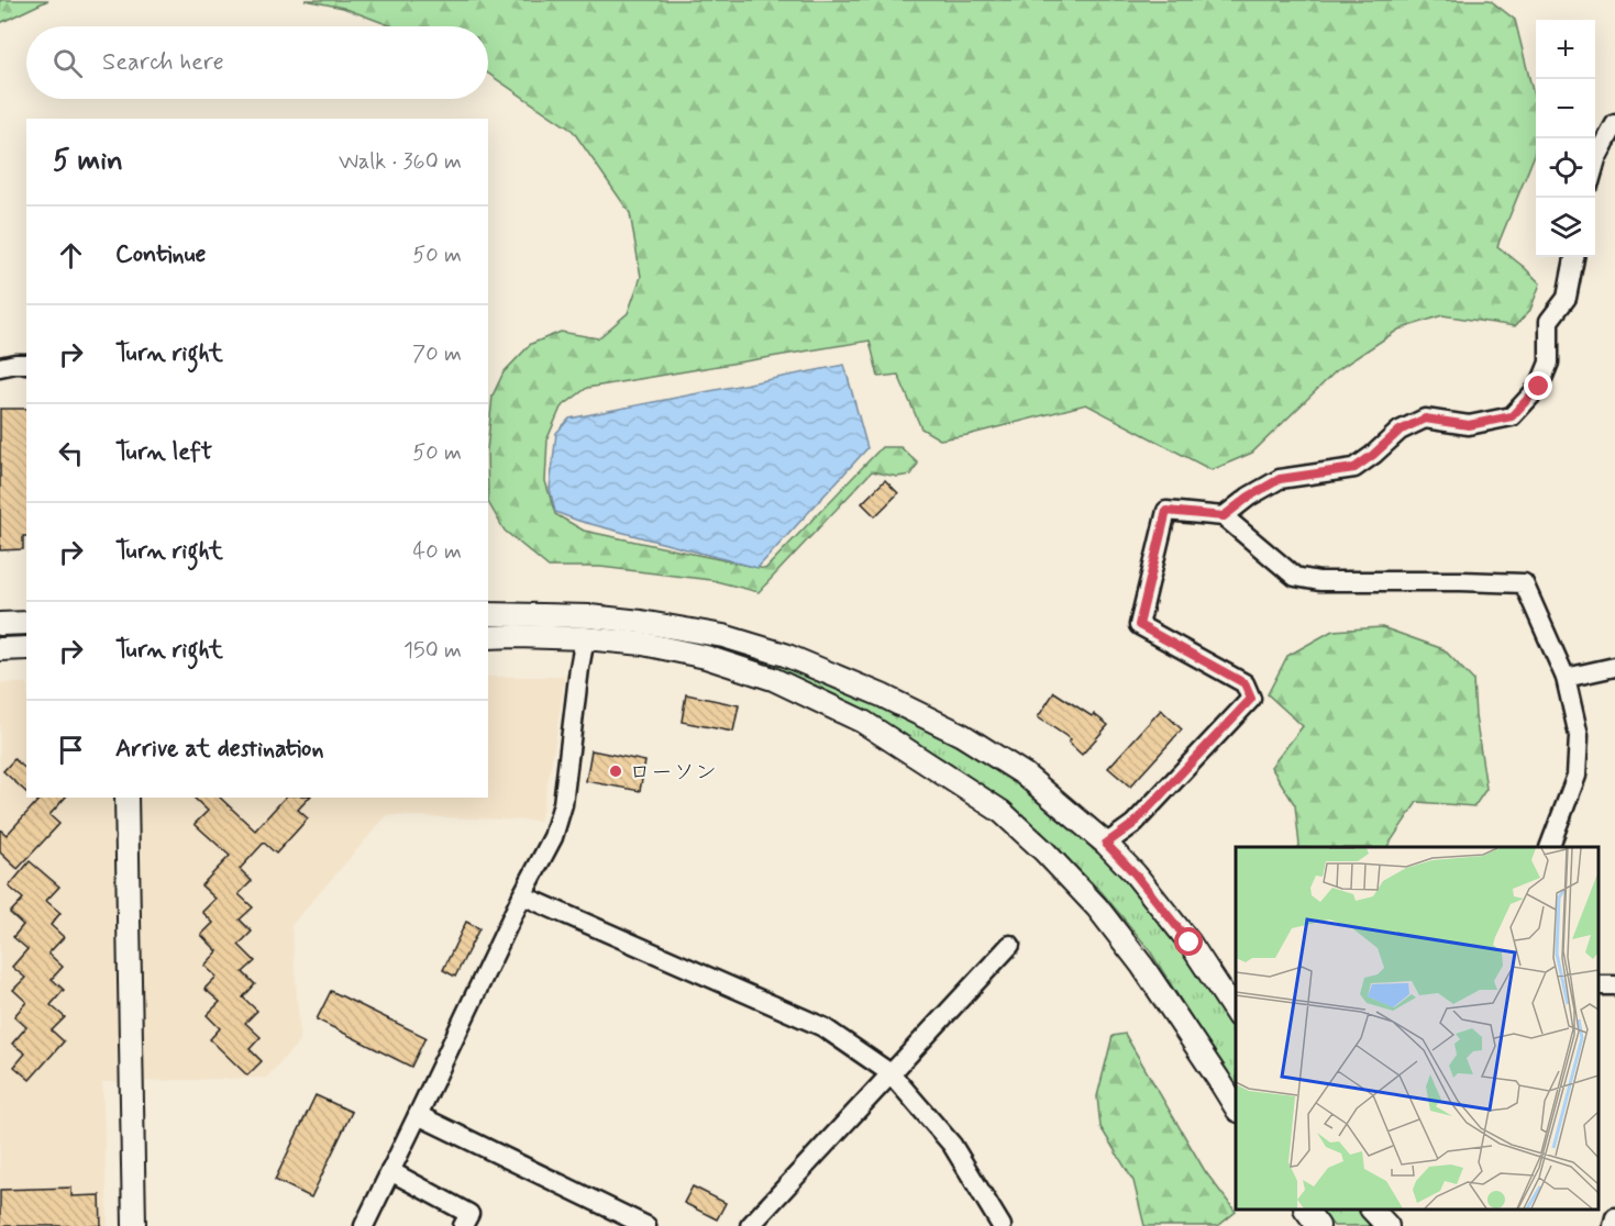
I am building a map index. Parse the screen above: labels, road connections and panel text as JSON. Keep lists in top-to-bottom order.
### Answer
{
  "places": ["ローソン"],
  "page": {
    "map_buttons": ["+", "−"],
    "search": "Search here",
    "heading": ["5 min", "Walk · 360 m"],
    "list": [
      ["Continue", "50 m"],
      ["Turn right", "70 m"],
      ["Turn left", "50 m"],
      ["Turn right", "40 m"],
      ["Turn right", "150 m"],
      "Arrive at destination"
    ]
  }
}
